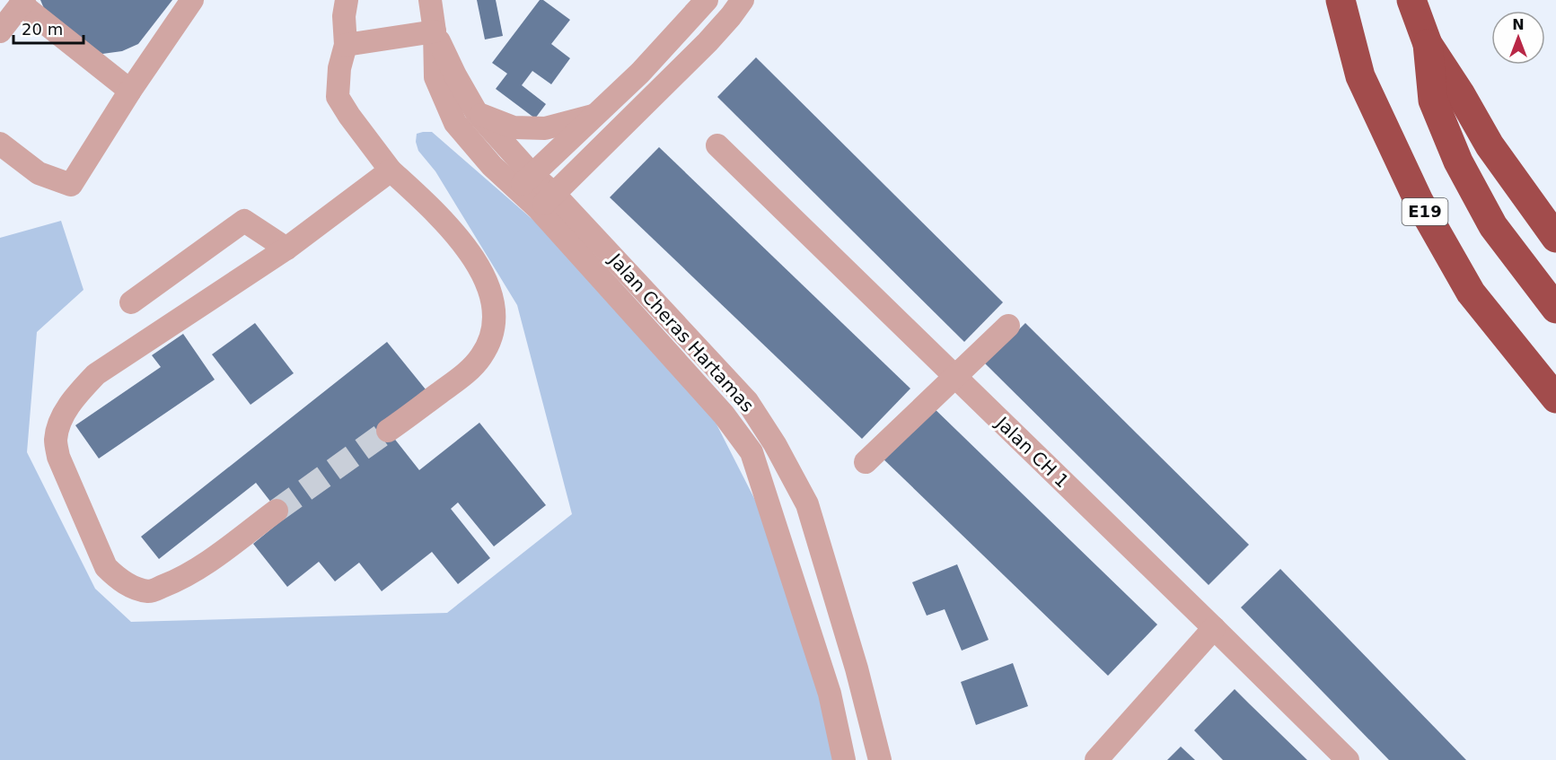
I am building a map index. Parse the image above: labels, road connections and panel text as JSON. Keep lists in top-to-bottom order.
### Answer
{
  "streets": {
    "highway": ["E19"],
    "street": ["Jalan Cheras Hartamas", "Jalan CH 1"]
  },
  "scale_bar": "20 m",
  "north": "top"
}
